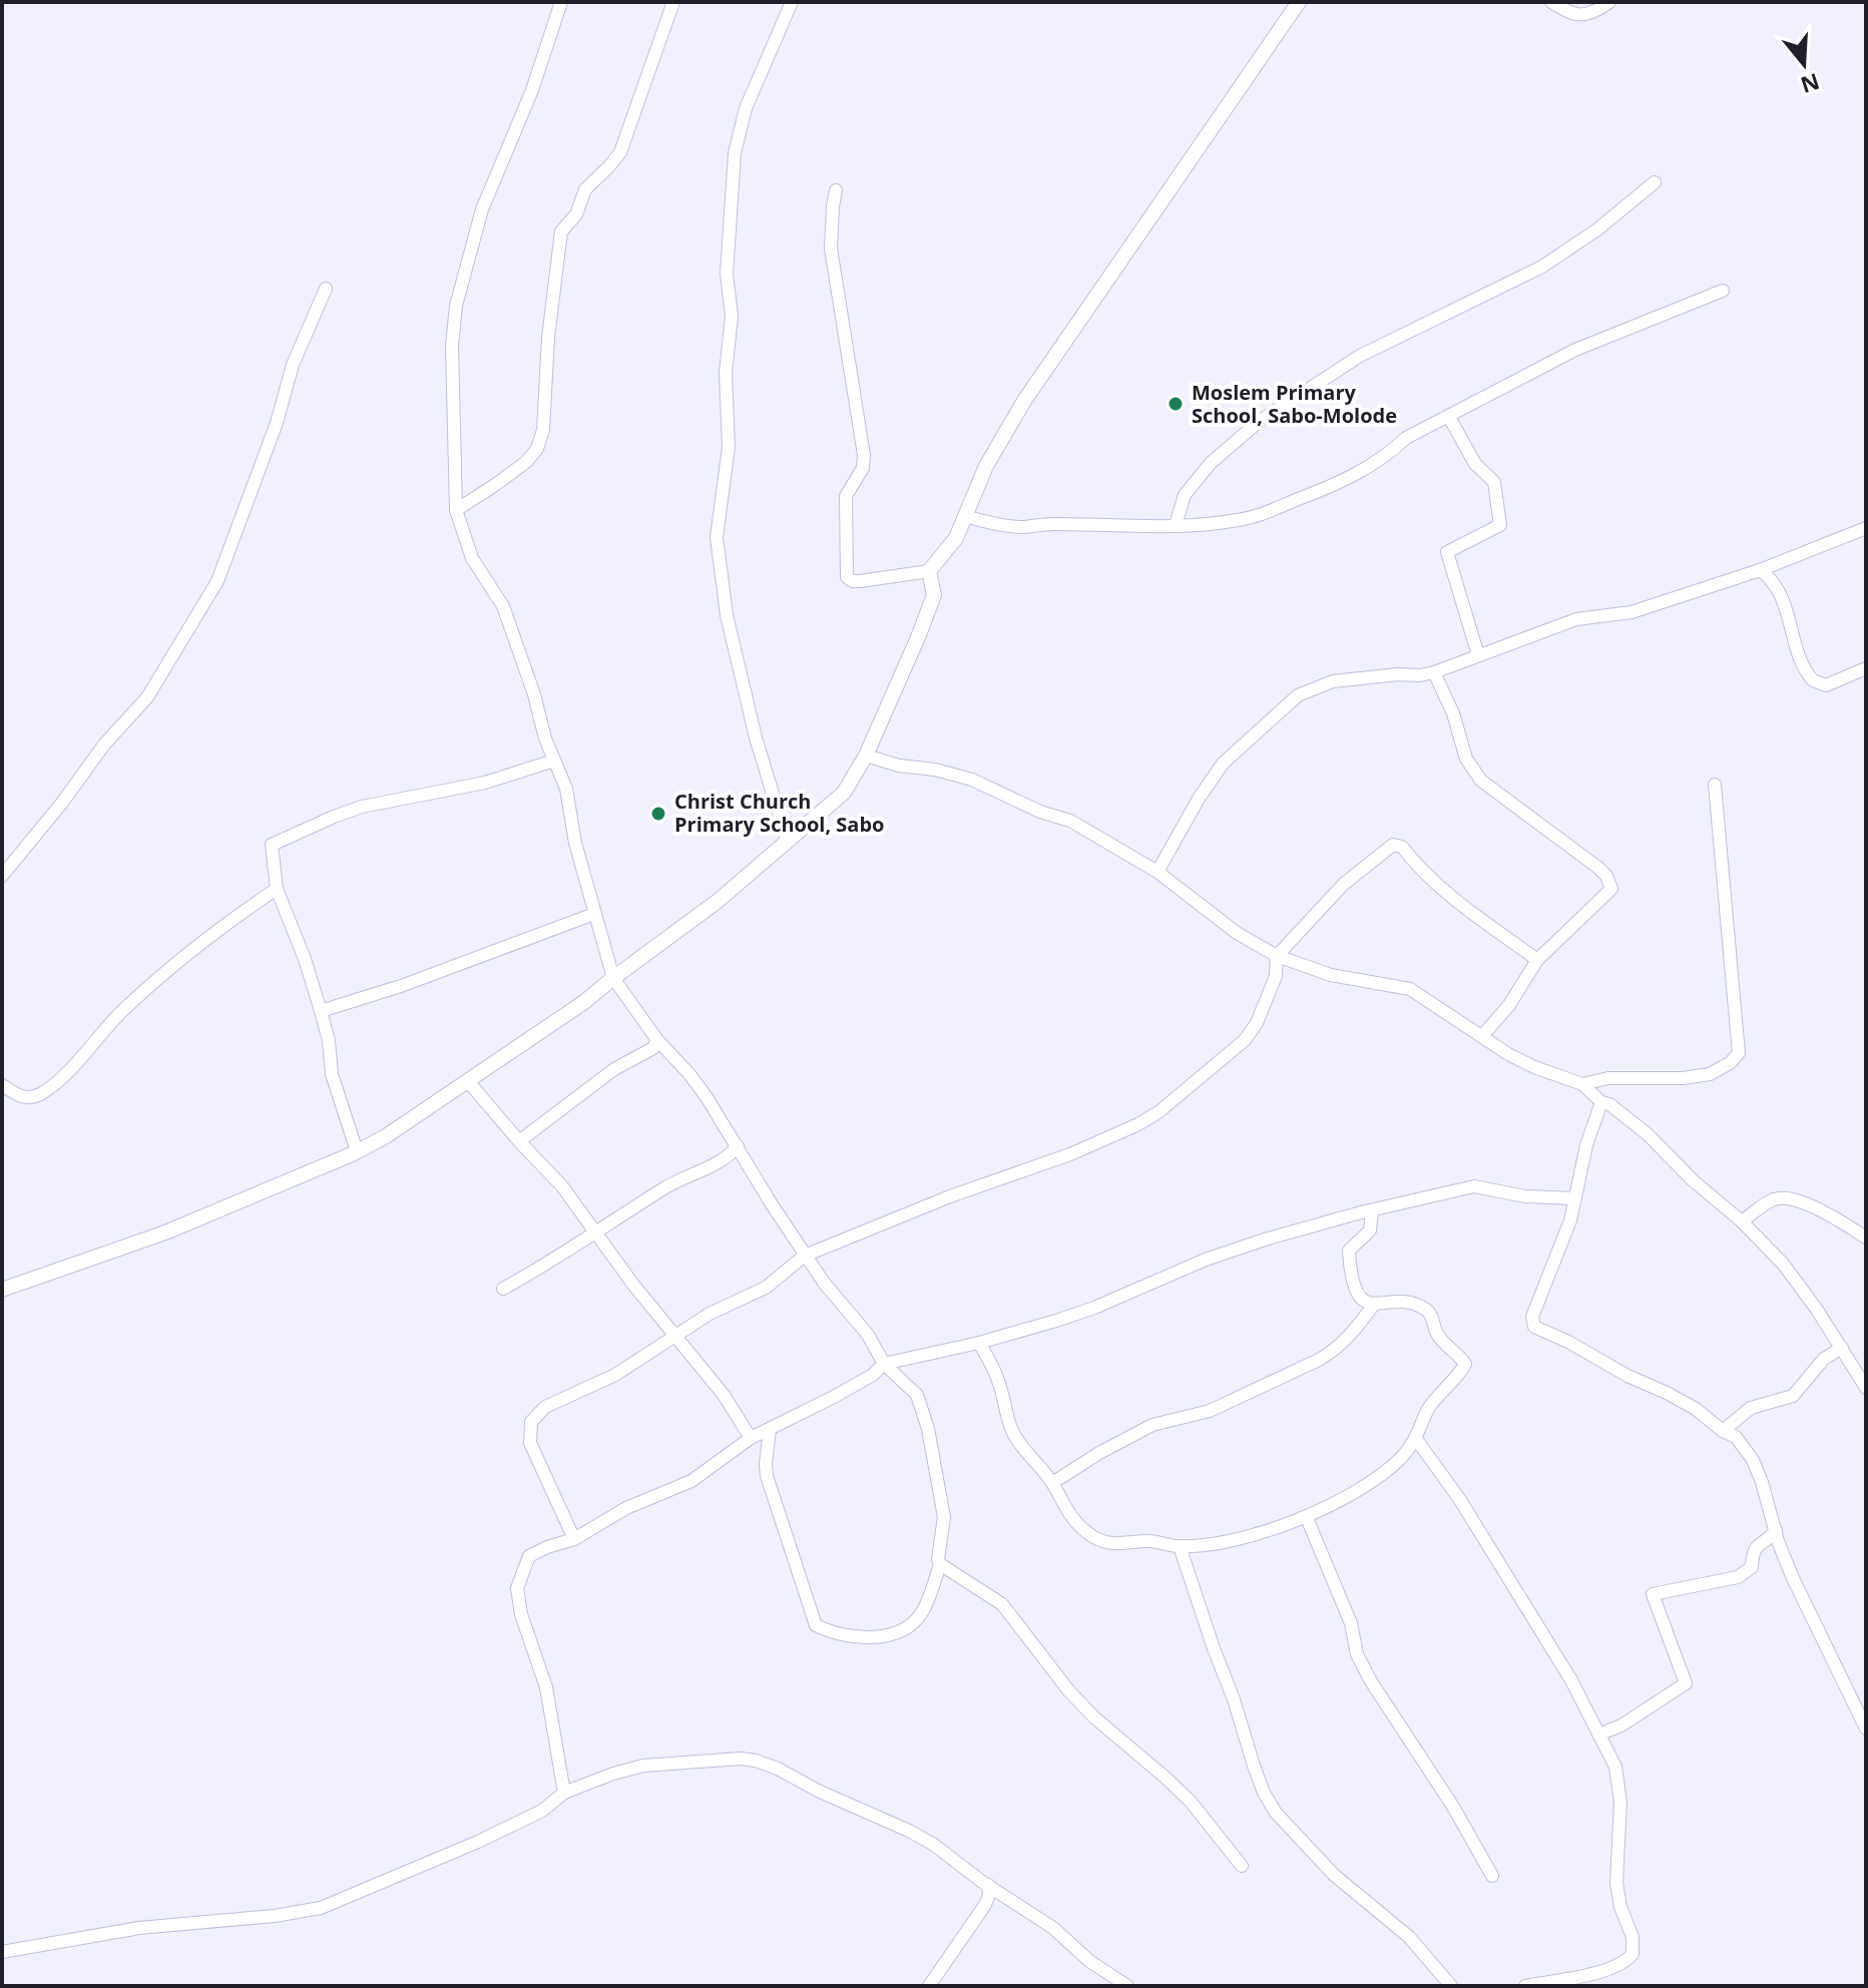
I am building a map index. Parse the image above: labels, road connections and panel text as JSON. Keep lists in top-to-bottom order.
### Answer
{
  "places": ["Moslem Primary School, Sabo-Molode", "Christ Church Primary School, Sabo"],
  "north": "bottom"
}
